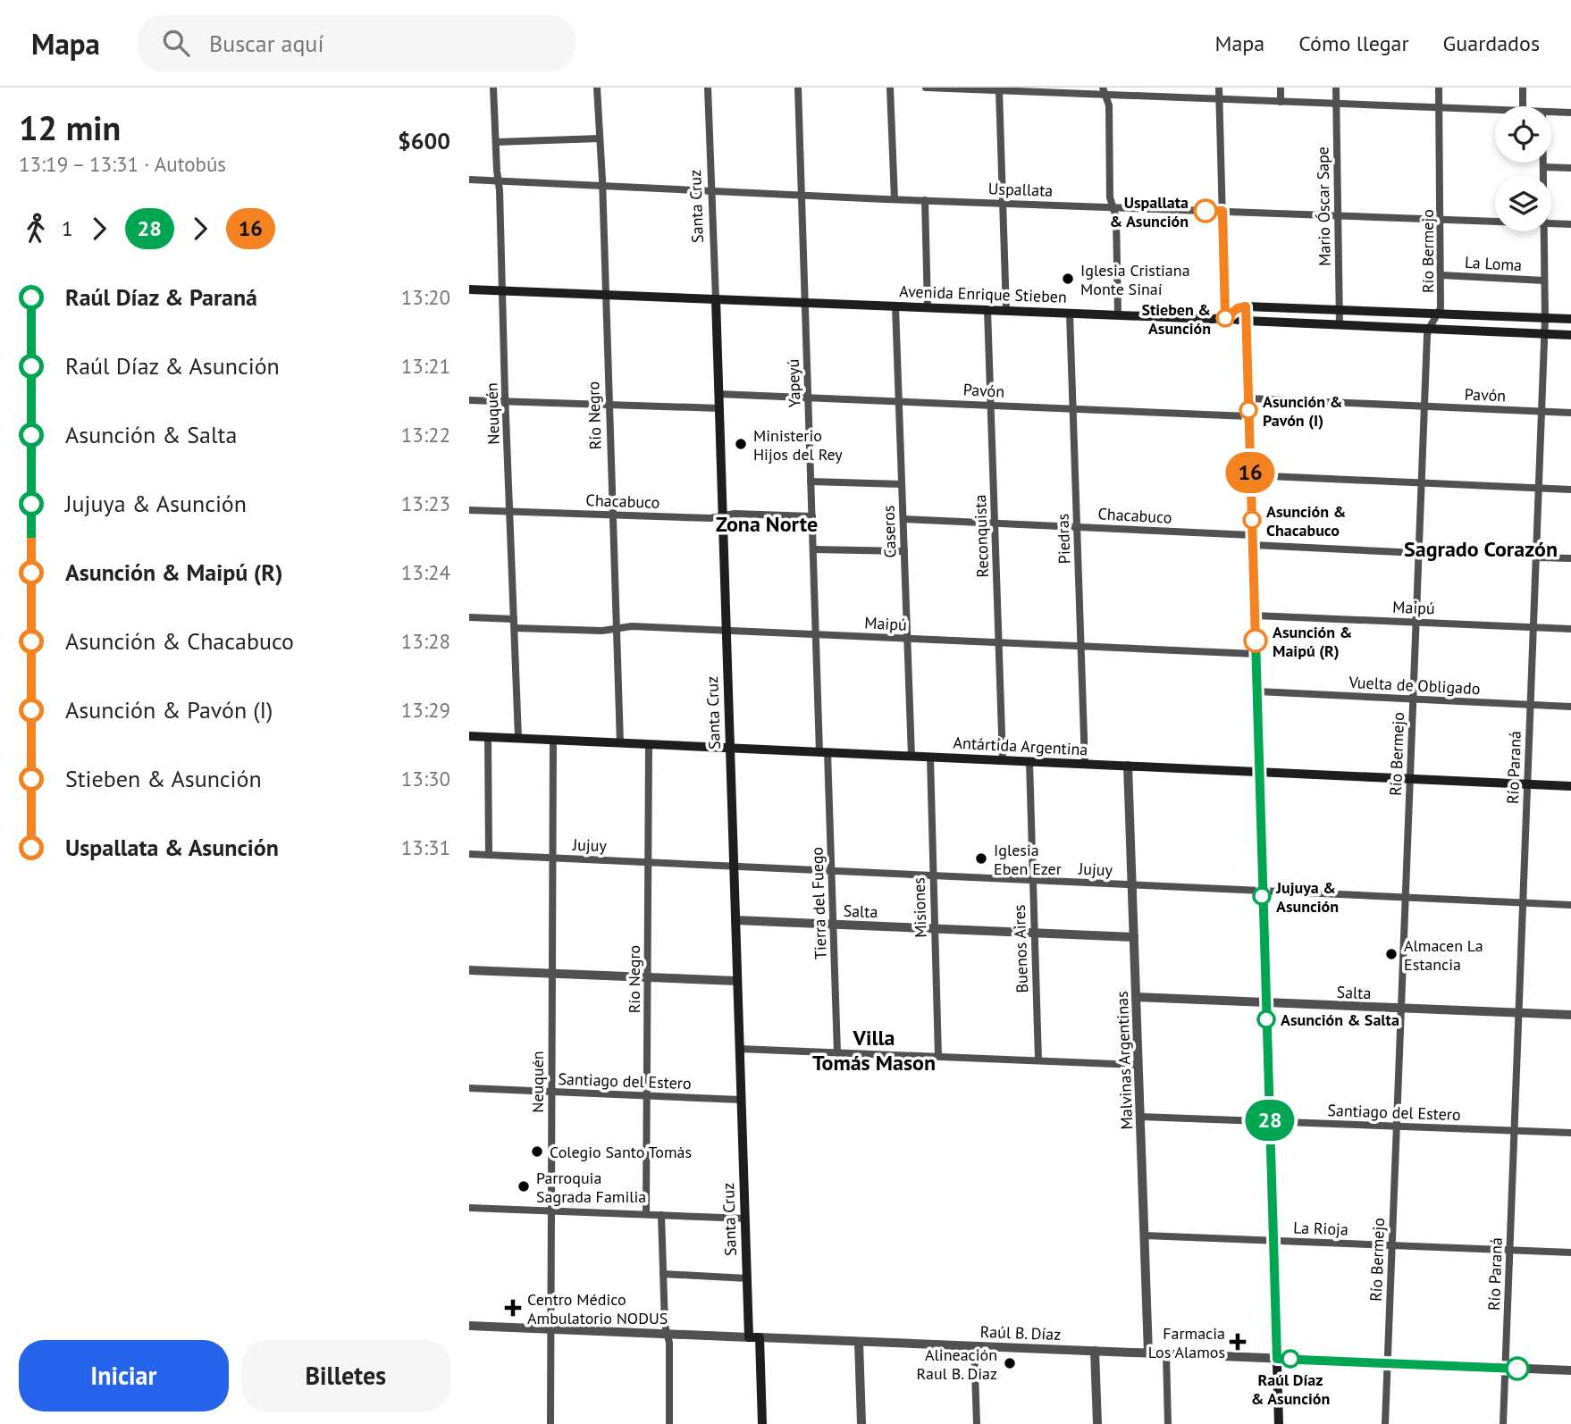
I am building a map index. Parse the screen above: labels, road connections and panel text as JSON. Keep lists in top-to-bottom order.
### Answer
{
  "streets": {
    "main road": [
      "Santa Cruz",
      "Avenida Enrique Stieben",
      "Antártida Argentina",
      "Raúl B. Díaz"
    ],
    "street": [
      "Uspallata",
      "Mario Óscar Sape",
      "Río Bermejo",
      "La Loma",
      "Yapeyú",
      "Pavón",
      "Neuquén",
      "Río Negro",
      "Chacabuco",
      "Caseros",
      "Reconquista",
      "Piedras",
      "Maipú",
      "Vuelta de Obligado",
      "Río Paraná",
      "Jujuy",
      "Tierra del Fuego",
      "Misiones",
      "Salta",
      "Buenos Aires",
      "Malvinas Argentinas",
      "Santiago del Estero",
      "La Rioja"
    ]
  },
  "crossings": [
    ["Uspallata", "Santa Cruz"],
    ["Uspallata", "Mario Óscar Sape"],
    ["Uspallata", "Río Bermejo"],
    ["Uspallata", "Yapeyú"],
    ["Uspallata", "Neuquén"],
    ["Uspallata", "Río Negro"],
    ["Santa Cruz", "Avenida Enrique Stieben"],
    ["Santa Cruz", "Pavón"],
    ["Santa Cruz", "Chacabuco"],
    ["Santa Cruz", "Maipú"],
    ["Santa Cruz", "Antártida Argentina"],
    ["Santa Cruz", "Jujuy"],
    ["Santa Cruz", "Salta"],
    ["Santa Cruz", "Santiago del Estero"],
    ["Santa Cruz", "Raúl B. Díaz"],
    ["Mario Óscar Sape", "Avenida Enrique Stieben"],
    ["Río Bermejo", "La Loma"],
    ["Río Bermejo", "Avenida Enrique Stieben"],
    ["Río Bermejo", "Pavón"],
    ["Río Bermejo", "Chacabuco"],
    ["Río Bermejo", "Maipú"],
    ["Río Bermejo", "Vuelta de Obligado"],
    ["Río Bermejo", "Antártida Argentina"],
    ["Río Bermejo", "Jujuy"],
    ["Río Bermejo", "Salta"],
    ["Río Bermejo", "Santiago del Estero"],
    ["Río Bermejo", "La Rioja"],
    ["Río Bermejo", "Raúl B. Díaz"],
    ["La Loma", "Río Paraná"],
    ["Avenida Enrique Stieben", "Yapeyú"],
    ["Avenida Enrique Stieben", "Neuquén"],
    ["Avenida Enrique Stieben", "Río Negro"],
    ["Avenida Enrique Stieben", "Caseros"],
    ["Avenida Enrique Stieben", "Reconquista"],
    ["Avenida Enrique Stieben", "Piedras"],
    ["Avenida Enrique Stieben", "Río Paraná"],
    ["Yapeyú", "Pavón"],
    ["Yapeyú", "Chacabuco"],
    ["Yapeyú", "Maipú"],
    ["Yapeyú", "Antártida Argentina"],
    ["Yapeyú", "Tierra del Fuego"],
    ["Pavón", "Caseros"],
    ["Pavón", "Reconquista"],
    ["Pavón", "Piedras"],
    ["Pavón", "Río Paraná"],
    ["Neuquén", "Chacabuco"],
    ["Neuquén", "Maipú"],
    ["Neuquén", "Antártida Argentina"],
    ["Neuquén", "Jujuy"],
    ["Neuquén", "Santiago del Estero"],
    ["Neuquén", "Raúl B. Díaz"],
    ["Río Negro", "Chacabuco"],
    ["Río Negro", "Maipú"],
    ["Río Negro", "Antártida Argentina"],
    ["Río Negro", "Jujuy"],
    ["Río Negro", "Santiago del Estero"],
    ["Chacabuco", "Caseros"],
    ["Chacabuco", "Reconquista"],
    ["Chacabuco", "Piedras"],
    ["Caseros", "Maipú"],
    ["Caseros", "Antártida Argentina"],
    ["Reconquista", "Maipú"],
    ["Reconquista", "Antártida Argentina"],
    ["Piedras", "Maipú"],
    ["Piedras", "Antártida Argentina"],
    ["Maipú", "Río Paraná"],
    ["Vuelta de Obligado", "Río Paraná"],
    ["Antártida Argentina", "Río Paraná"],
    ["Antártida Argentina", "Tierra del Fuego"],
    ["Antártida Argentina", "Misiones"],
    ["Antártida Argentina", "Buenos Aires"],
    ["Antártida Argentina", "Malvinas Argentinas"],
    ["Río Paraná", "Jujuy"],
    ["Río Paraná", "Salta"],
    ["Río Paraná", "Santiago del Estero"],
    ["Río Paraná", "La Rioja"],
    ["Río Paraná", "Raúl B. Díaz"],
    ["Jujuy", "Tierra del Fuego"],
    ["Jujuy", "Misiones"],
    ["Jujuy", "Buenos Aires"],
    ["Jujuy", "Malvinas Argentinas"],
    ["Tierra del Fuego", "Salta"],
    ["Misiones", "Salta"],
    ["Salta", "Buenos Aires"],
    ["Salta", "Malvinas Argentinas"],
    ["Malvinas Argentinas", "Santiago del Estero"],
    ["Malvinas Argentinas", "La Rioja"],
    ["Malvinas Argentinas", "Raúl B. Díaz"]
  ],
  "districts": ["Zona Norte", "Sagrado Corazón", "Villa Tomás Mason"],
  "places": {
    "other": [
      "Uspallata & Asunción",
      "Iglesia Cristiana Monte Sinaí",
      "Stieben & Asunción",
      "Asunción & Pavón (I)",
      "Ministerio Hijos del Rey",
      "Asunción & Chacabuco",
      "Asunción & Maipú (R)",
      "Iglesia Eben Ezer",
      "Jujuya & Asunción",
      "Almacen La Estancia",
      "Asunción & Salta",
      "Colegio Santo Tomás",
      "Parroquia Sagrada Familia",
      "Raúl Díaz & Asunción",
      "Alineación Raul B. Diaz"
    ],
    "health": ["Centro Médico Ambulatorio NODUS", "Farmacia Los Alamos"]
  },
  "lines": ["bus line 16", "bus line 28"],
  "page": {
    "header": "Mapa",
    "search": "Buscar aquí",
    "nav": ["Mapa", "Cómo llegar", "Guardados"],
    "heading": ["12 min", "13:19 – 13:31 · Autobús", "$600"],
    "on_map": ["28", "16"],
    "legs": ["1", "28", "16"],
    "list": [
      {
        "name": "Raúl Díaz & Paraná",
        "value": "13:20"
      },
      {
        "name": "Raúl Díaz & Asunción",
        "value": "13:21"
      },
      {
        "name": "Asunción & Salta",
        "value": "13:22"
      },
      {
        "name": "Jujuya & Asunción",
        "value": "13:23"
      },
      {
        "name": "Asunción & Maipú (R)",
        "value": "13:24"
      },
      {
        "name": "Asunción & Chacabuco",
        "value": "13:28"
      },
      {
        "name": "Asunción & Pavón (I)",
        "value": "13:29"
      },
      {
        "name": "Stieben & Asunción",
        "value": "13:30"
      },
      {
        "name": "Uspallata & Asunción",
        "value": "13:31"
      }
    ],
    "buttons": ["Iniciar", "Billetes"]
  }
}
